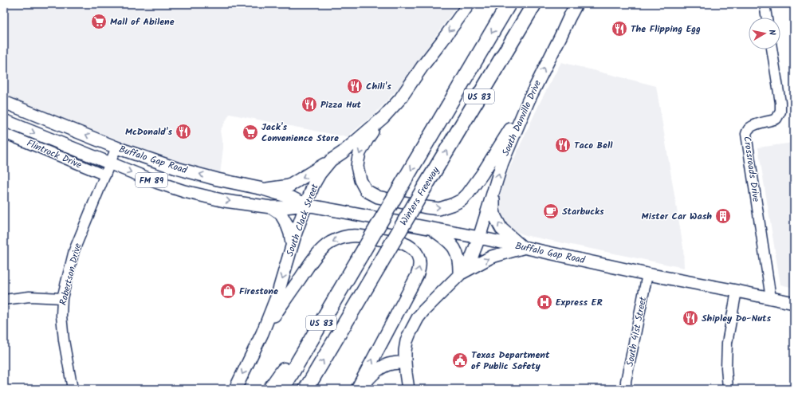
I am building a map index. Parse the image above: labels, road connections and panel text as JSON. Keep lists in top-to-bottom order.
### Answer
{
  "streets": {
    "highway": ["US 83", "Winters Freeway"],
    "main road": [
      "South Danville Drive",
      "Buffalo Gap Road",
      "FM 89",
      "South Clack Street"
    ],
    "street": [
      "Flintrock Drive",
      "Crossroads Drive",
      "Robertson Drive",
      "South 41st Street"
    ]
  },
  "crossings": [
    ["South Danville Drive", "Buffalo Gap Road"],
    ["Flintrock Drive", "Robertson Drive"],
    ["Buffalo Gap Road", "Crossroads Drive"],
    ["Buffalo Gap Road", "South Clack Street"],
    ["Buffalo Gap Road", "Robertson Drive"],
    ["Buffalo Gap Road", "South 41st Street"]
  ],
  "one_way": ["South Danville Drive", "South Clack Street"],
  "places": {
    "supermarket": ["Mall of Abilene", "Jack's Convenience Store"],
    "restaurant": [
      "The Flipping Egg",
      "Chili's",
      "Pizza Hut",
      "McDonald's",
      "Taco Bell",
      "Shipley Do-Nuts"
    ],
    "cafe": ["Starbucks"],
    "building": ["Mister Car Wash"],
    "shop": ["Firestone"],
    "hospital": ["Express ER"],
    "public building": ["Texas Department of Public Safety"]
  },
  "north": "right"
}
